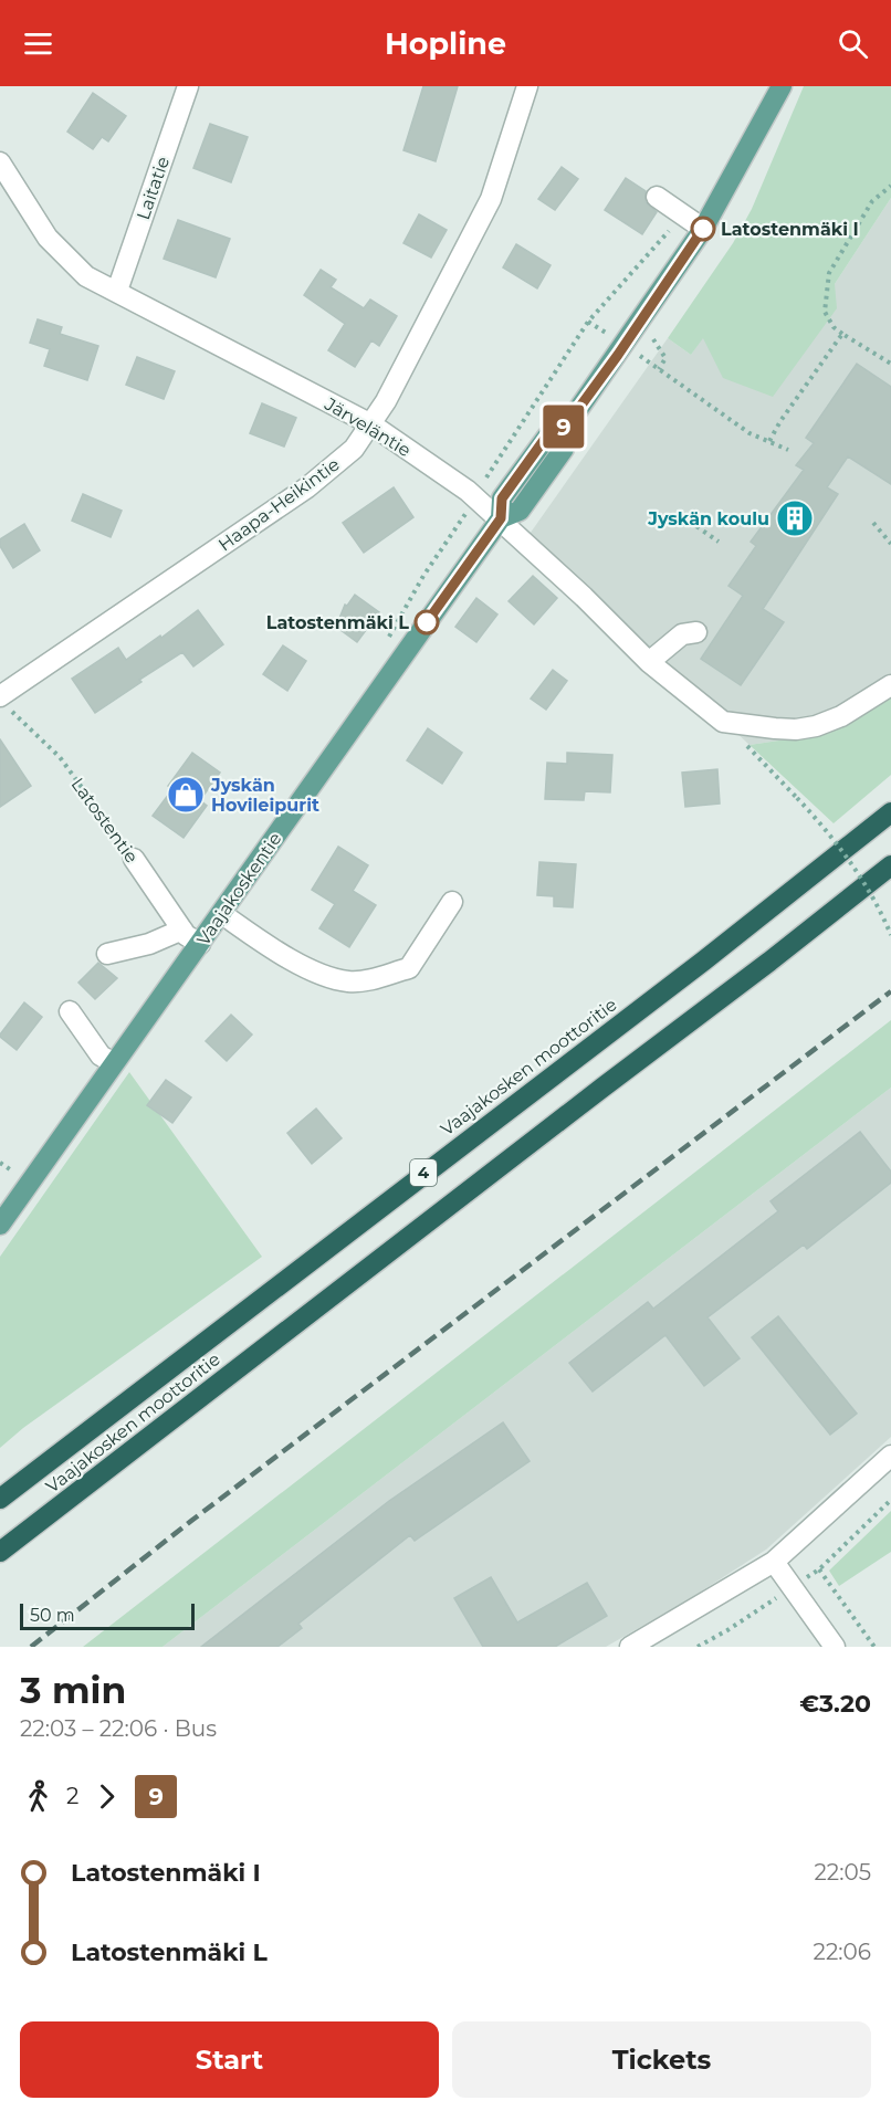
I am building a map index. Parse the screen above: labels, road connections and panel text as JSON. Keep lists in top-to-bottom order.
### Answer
{
  "streets": {
    "highway": ["Vaajakosken moottoritie", "4"],
    "main road": ["Vaajakoskentie"],
    "street": [
      "Laitatie",
      "Järveläntie",
      "Haapa-Heikintie",
      "Latostentie"
    ]
  },
  "crossings": [
    ["Laitatie", "Järveläntie"],
    ["Järveläntie", "Haapa-Heikintie"],
    ["Järveläntie", "Vaajakoskentie"],
    ["Haapa-Heikintie", "Latostentie"],
    ["Latostentie", "Vaajakoskentie"]
  ],
  "places": {
    "other": ["Latostenmäki I", "Latostenmäki L"],
    "building": ["Jyskän koulu"],
    "shop": ["Jyskän Hovileipurit"]
  },
  "lines": ["bus line 9"],
  "scale_bar": "50 m",
  "page": {
    "header": "Hopline",
    "on_map": "9",
    "scale": "50 m",
    "heading": ["3 min", "22:03 – 22:06 · Bus", "€3.20"],
    "legs": ["2", "9"],
    "list": [
      {
        "name": "Latostenmäki I",
        "value": "22:05"
      },
      {
        "name": "Latostenmäki L",
        "value": "22:06"
      }
    ],
    "buttons": ["Start", "Tickets"]
  }
}
